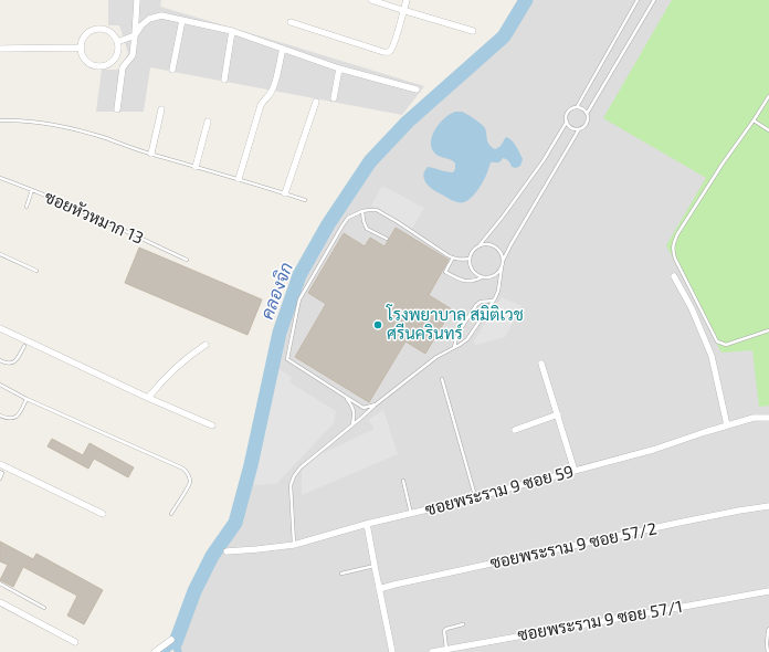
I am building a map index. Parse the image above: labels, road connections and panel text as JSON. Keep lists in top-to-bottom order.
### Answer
{
  "streets": {
    "street": ["ซอยพระราม 9 ซอย 59", "ซอยพระราม 9 ซอย 57/2", "ซอยพระราม 9 ซอย 57/1"],
    "lane": ["ซอยหัวหมาก 13"]
  },
  "water": ["คลองจิก"],
  "places": ["โรงพยาบาล สมิติเวช ศรีนครินทร์"]
}
